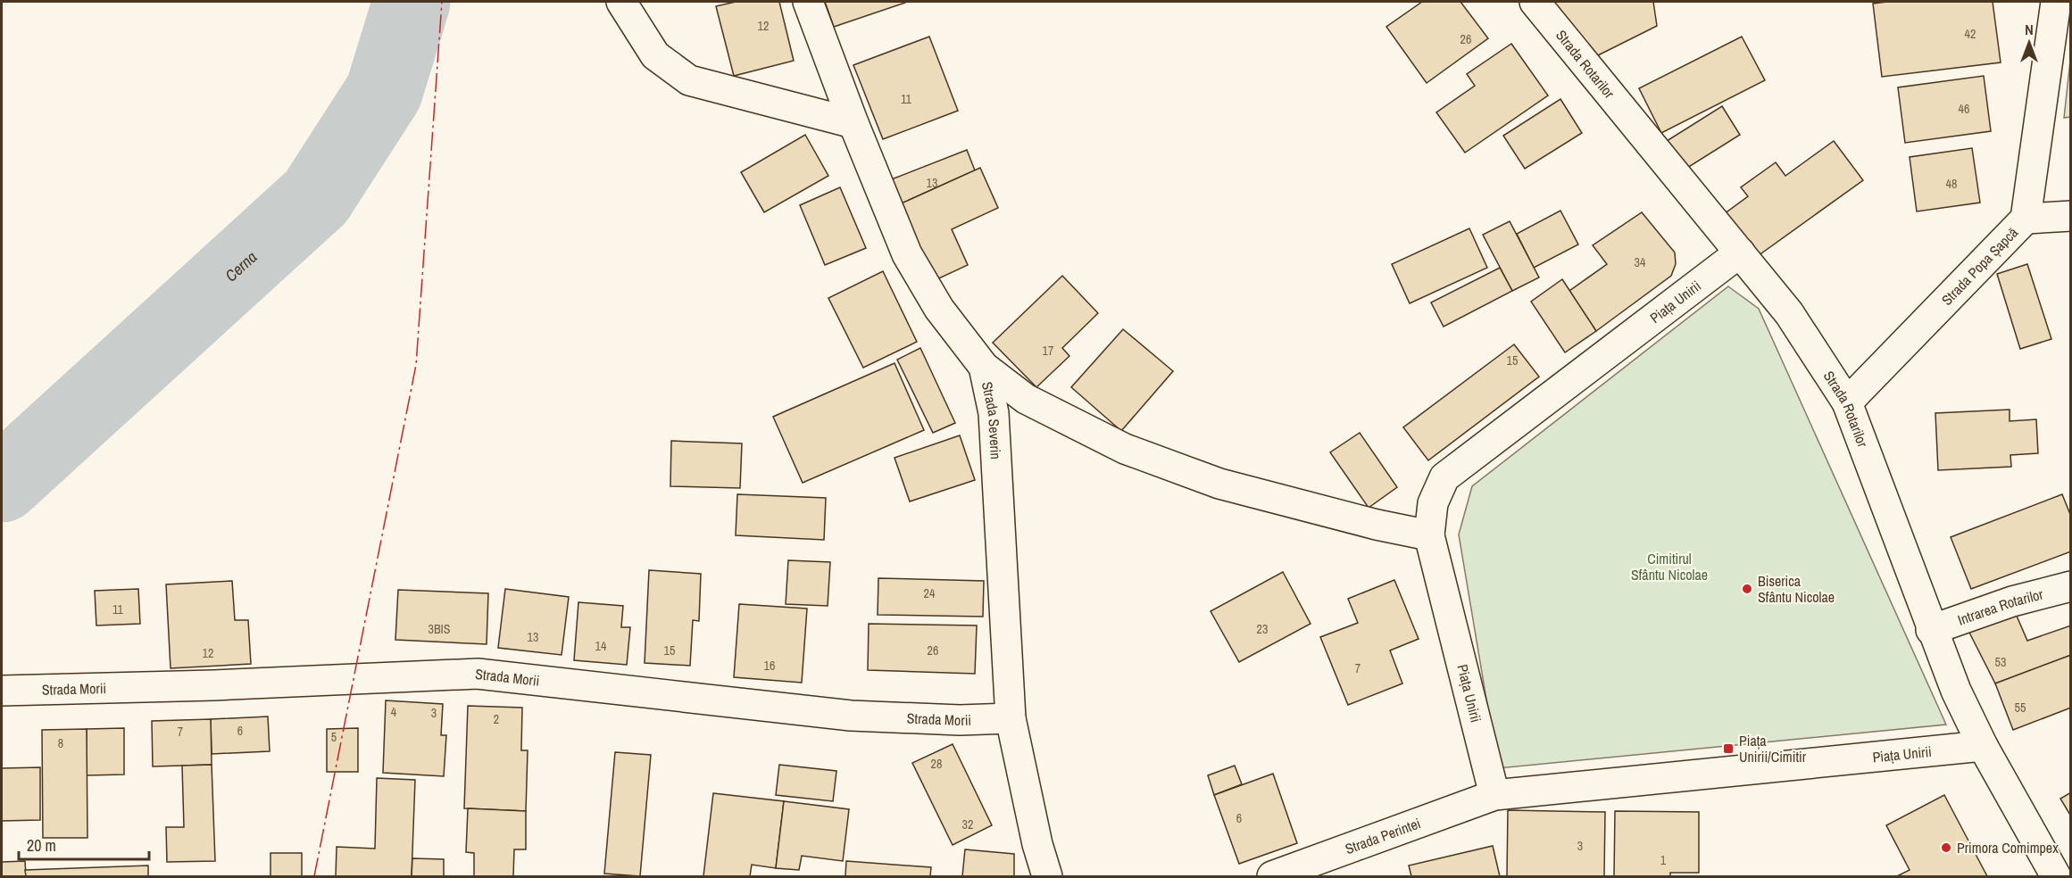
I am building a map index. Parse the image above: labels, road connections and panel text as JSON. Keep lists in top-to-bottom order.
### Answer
{
  "streets": {
    "street": [
      "Strada Rotarilor",
      "Strada Popa Șapcă",
      "Piața Unirii",
      "Strada Severin",
      "Intrarea Rotarilor",
      "Strada Morii",
      "Strada Perintei"
    ]
  },
  "crossings": [
    ["Strada Rotarilor", "Strada Popa Șapcă"],
    ["Strada Rotarilor", "Piața Unirii"],
    ["Strada Rotarilor", "Intrarea Rotarilor"],
    ["Piața Unirii", "Strada Perintei"],
    ["Strada Severin", "Strada Morii"]
  ],
  "water": ["Cerna"],
  "parks": ["Cimitirul Sfântu Nicolae"],
  "places": {
    "other": ["Biserica Sfântu Nicolae", "Primora Comimpex"],
    "transit": ["Piața Unirii/Cimitir"]
  },
  "house_numbers": [
    "12",
    "42",
    "26",
    "11",
    "46",
    "13",
    "48",
    "34",
    "17",
    "15",
    "24",
    "11",
    "3BIS",
    "23",
    "13",
    "14",
    "15",
    "26",
    "12",
    "53",
    "16",
    "7",
    "55",
    "4",
    "3",
    "2",
    "6",
    "7",
    "5",
    "8",
    "28",
    "6",
    "32",
    "3",
    "1"
  ],
  "scale_bar": "20 m",
  "north": "top"
}
